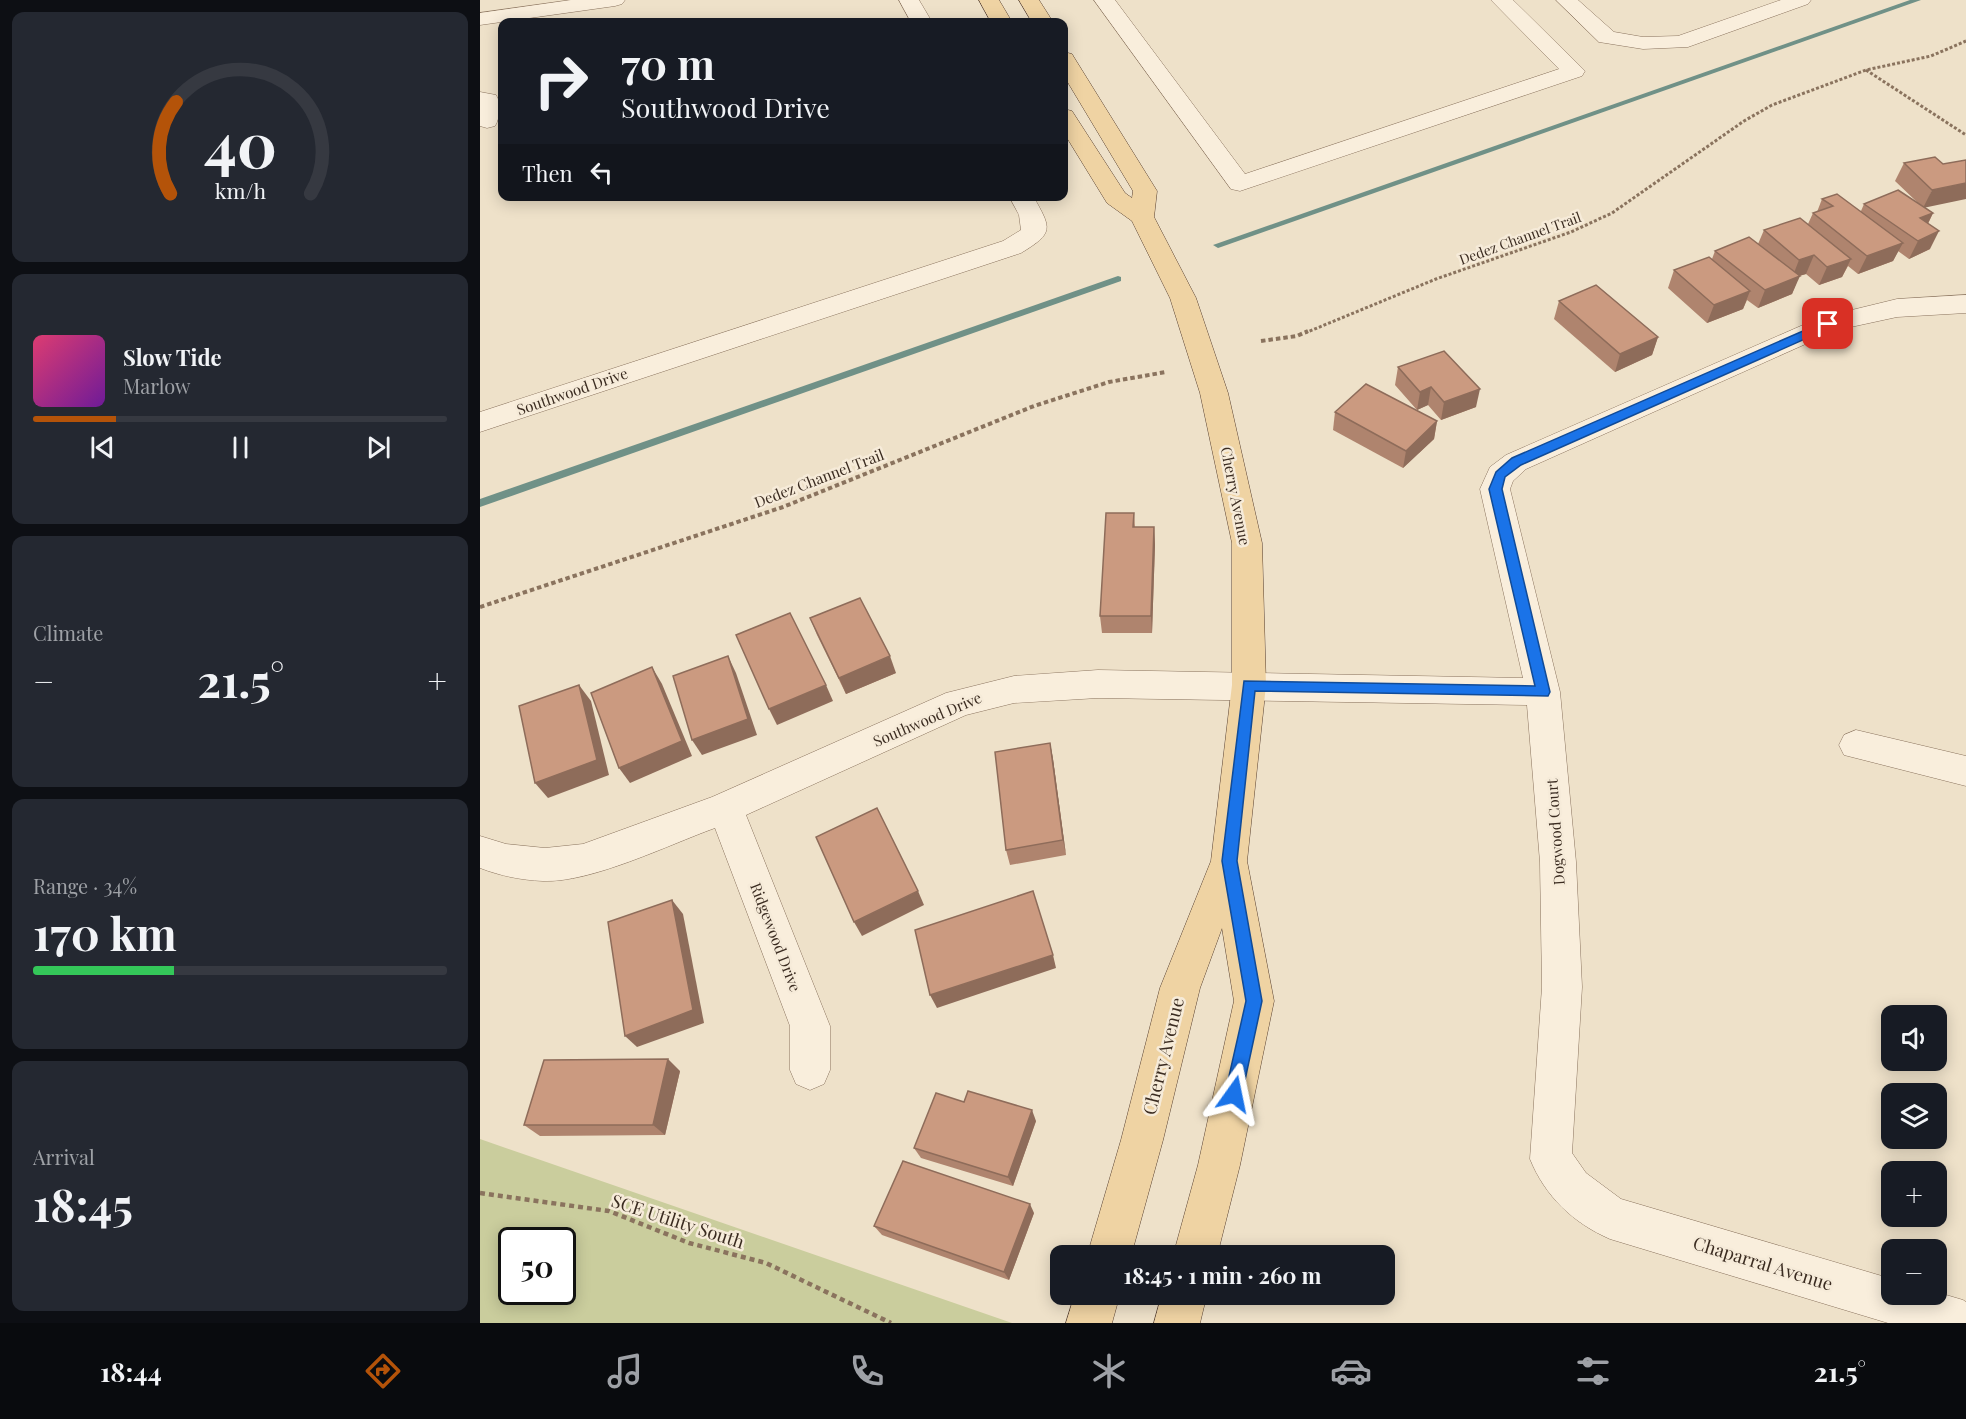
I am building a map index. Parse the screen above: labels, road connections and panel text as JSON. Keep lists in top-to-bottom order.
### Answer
{
  "streets": {
    "main road": ["Cherry Avenue"],
    "street": [
      "Southwood Drive",
      "Dogwood Court",
      "Ridgewood Drive",
      "Chaparral Avenue"
    ],
    "path": ["Dedez Channel Trail", "SCE Utility South"]
  },
  "crossings": [
    ["Southwood Drive", "Cherry Avenue"],
    ["Southwood Drive", "Dogwood Court"],
    ["Southwood Drive", "Ridgewood Drive"],
    ["Dogwood Court", "Chaparral Avenue"]
  ],
  "page": {
    "turn": ["70 m", "Southwood Drive"],
    "then": "Then",
    "song": ["Slow Tide", "Marlow"],
    "tile": [
      "Climate",
      ["Range · 34%", "170 km"],
      ["Arrival", "18:45"]
    ],
    "heat": ["−", "21.5°", "+"],
    "map_buttons": ["+", "−"],
    "limit": "50",
    "trip": "18:45 · 1 min · 260 m",
    "tabs": ["18:44", "21.5°"],
    "gauge": ["40", "km/h"]
  }
}
